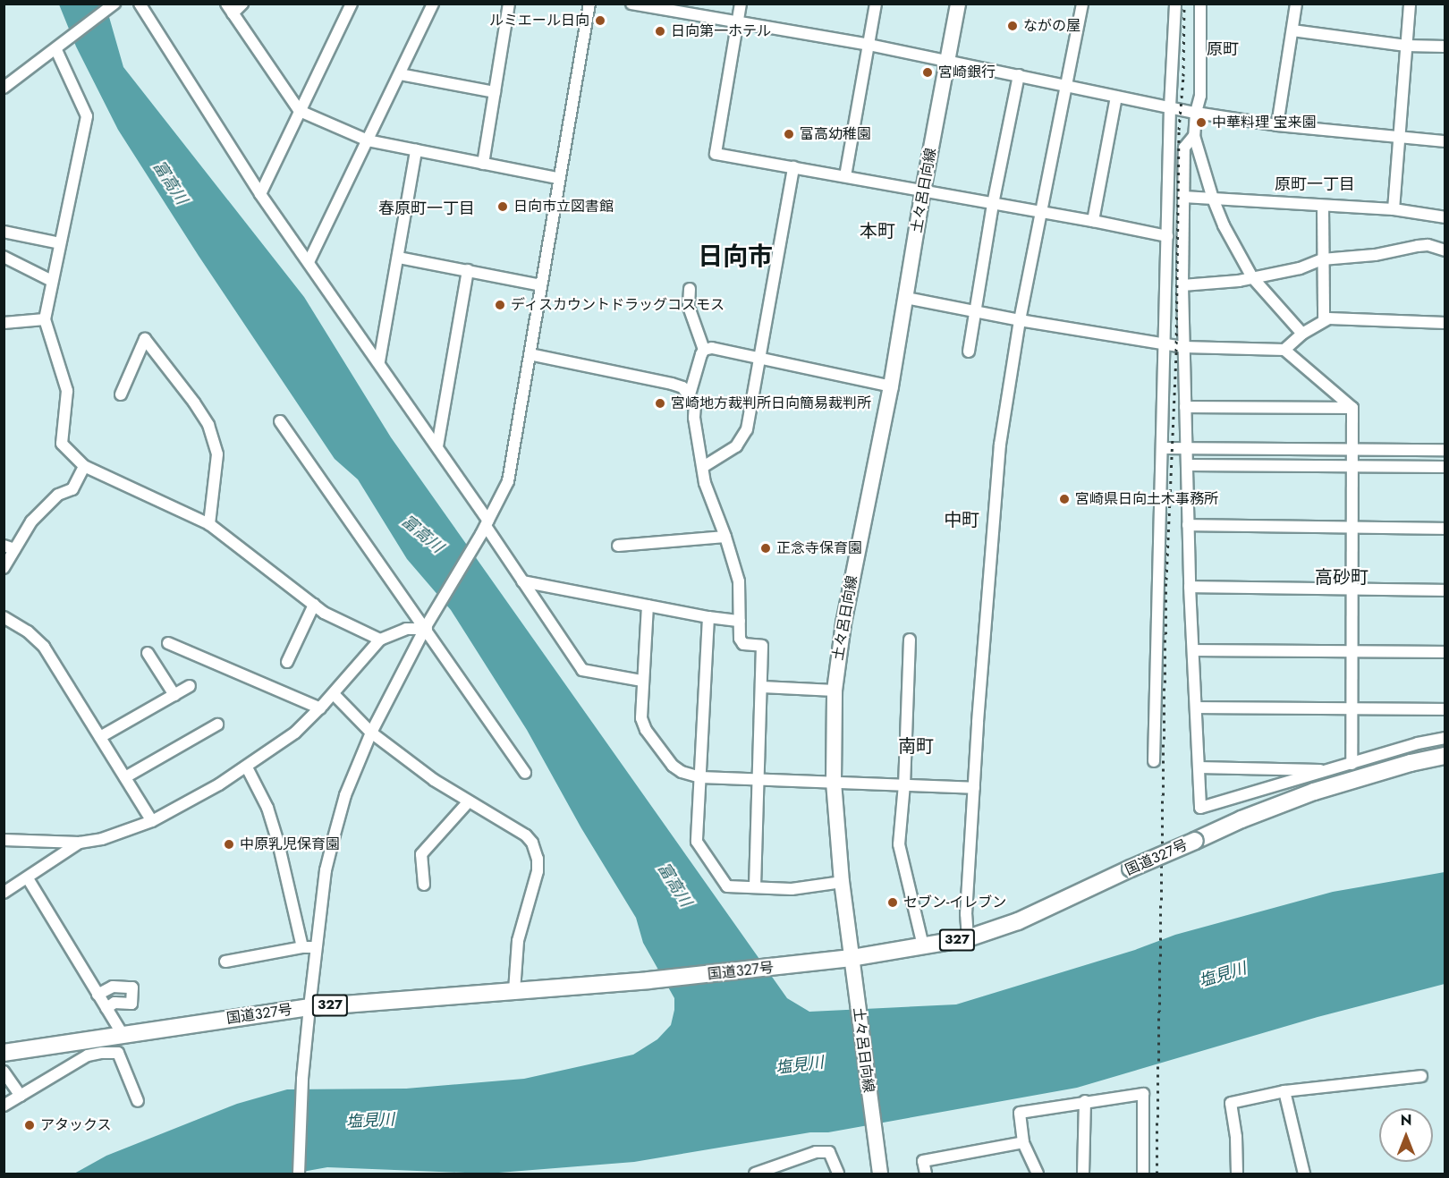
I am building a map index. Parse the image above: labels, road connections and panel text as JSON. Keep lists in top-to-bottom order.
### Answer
{
  "streets": {
    "highway": ["国道327号", "327"],
    "main road": ["土々呂日向線"]
  },
  "crossings": [
    ["土々呂日向線", "国道327号"]
  ],
  "districts": [
    "原町",
    "原町一丁目",
    "春原町一丁目",
    "本町",
    "日向市",
    "中町",
    "高砂町",
    "南町"
  ],
  "water": ["富高川", "塩見川"],
  "places": [
    "ルミエール日向",
    "ながの屋",
    "日向第一ホテル",
    "宮崎銀行",
    "中華料理 宝来園",
    "富高幼稚園",
    "日向市立図書館",
    "ディスカウントドラッグコスモス",
    "宮崎地方裁判所日向簡易裁判所",
    "宮崎県日向土木事務所",
    "正念寺保育園",
    "中原乳児保育園",
    "セブン-イレブン",
    "アタックス"
  ],
  "north": "top"
}
